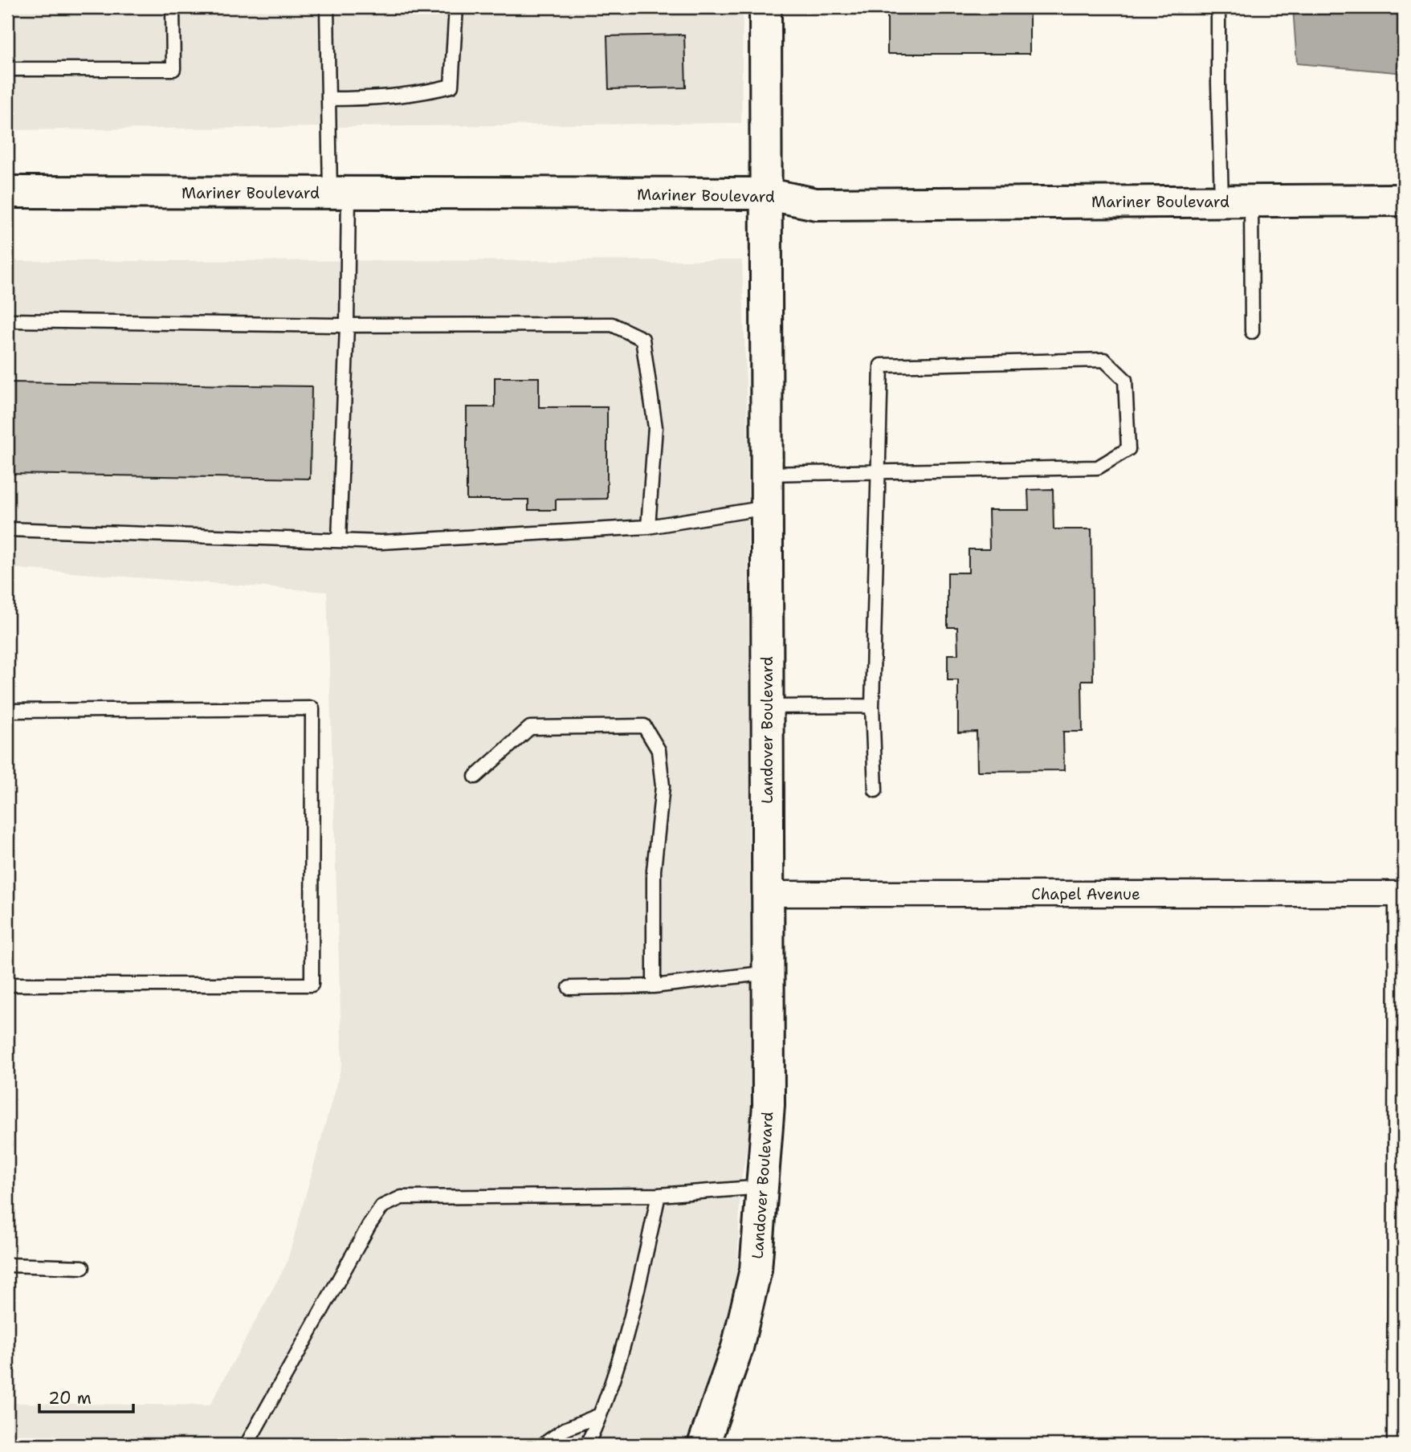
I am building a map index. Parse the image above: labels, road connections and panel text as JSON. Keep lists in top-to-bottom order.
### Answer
{
  "streets": {
    "street": ["Mariner Boulevard", "Landover Boulevard", "Chapel Avenue"]
  },
  "crossings": [
    ["Mariner Boulevard", "Landover Boulevard"],
    ["Landover Boulevard", "Chapel Avenue"]
  ],
  "scale_bar": "20 m"
}
